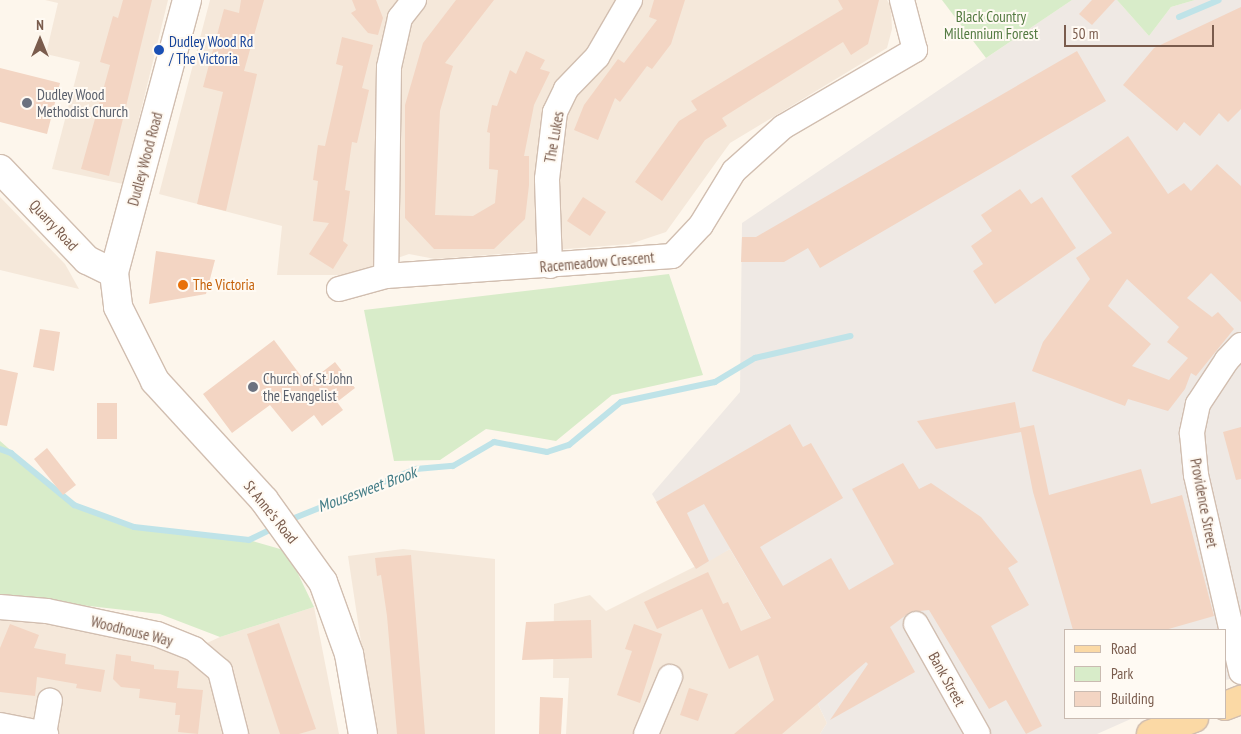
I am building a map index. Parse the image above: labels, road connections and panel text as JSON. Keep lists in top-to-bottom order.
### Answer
{
  "streets": {
    "street": [
      "The Lukes",
      "Dudley Wood Road",
      "Quarry Road",
      "Racemeadow Crescent",
      "Providence Street",
      "St Anne's Road",
      "Woodhouse Way",
      "Bank Street"
    ]
  },
  "crossings": [
    ["The Lukes", "Racemeadow Crescent"],
    ["Dudley Wood Road", "Quarry Road"],
    ["Dudley Wood Road", "St Anne's Road"]
  ],
  "water": ["Mousesweet Brook"],
  "parks": ["Black Country Millennium Forest"],
  "places": [
    "Dudley Wood Rd / The Victoria",
    "Dudley Wood Methodist Church",
    "The Victoria",
    "Church of St John the Evangelist"
  ],
  "legend": ["Road", "Park", "Building"],
  "scale_bar": "50 m",
  "north": "top"
}
